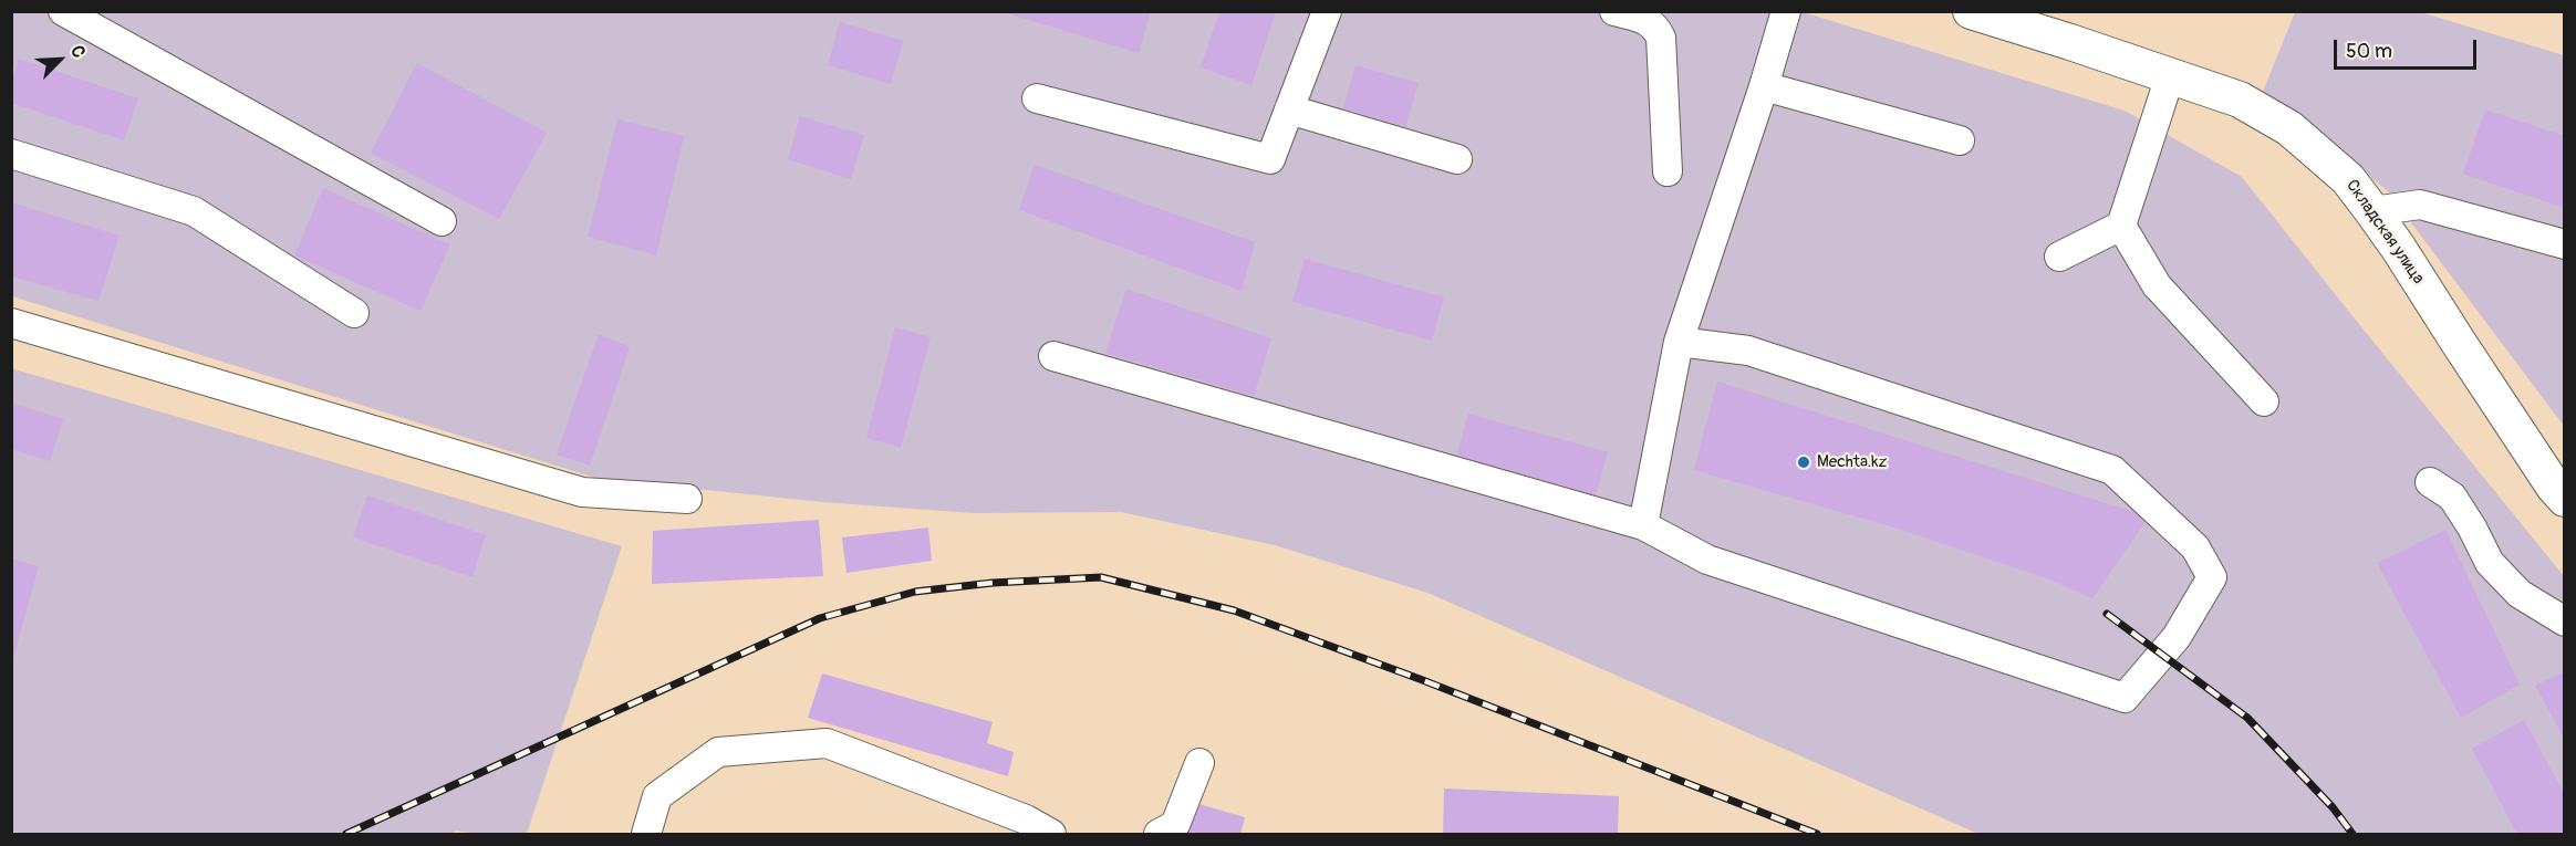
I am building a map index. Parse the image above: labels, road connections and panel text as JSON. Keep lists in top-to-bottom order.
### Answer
{
  "streets": {
    "main road": ["Складская улица"]
  },
  "places": ["Mechta.kz"],
  "scale_bar": "50 m",
  "north": "top right"
}
